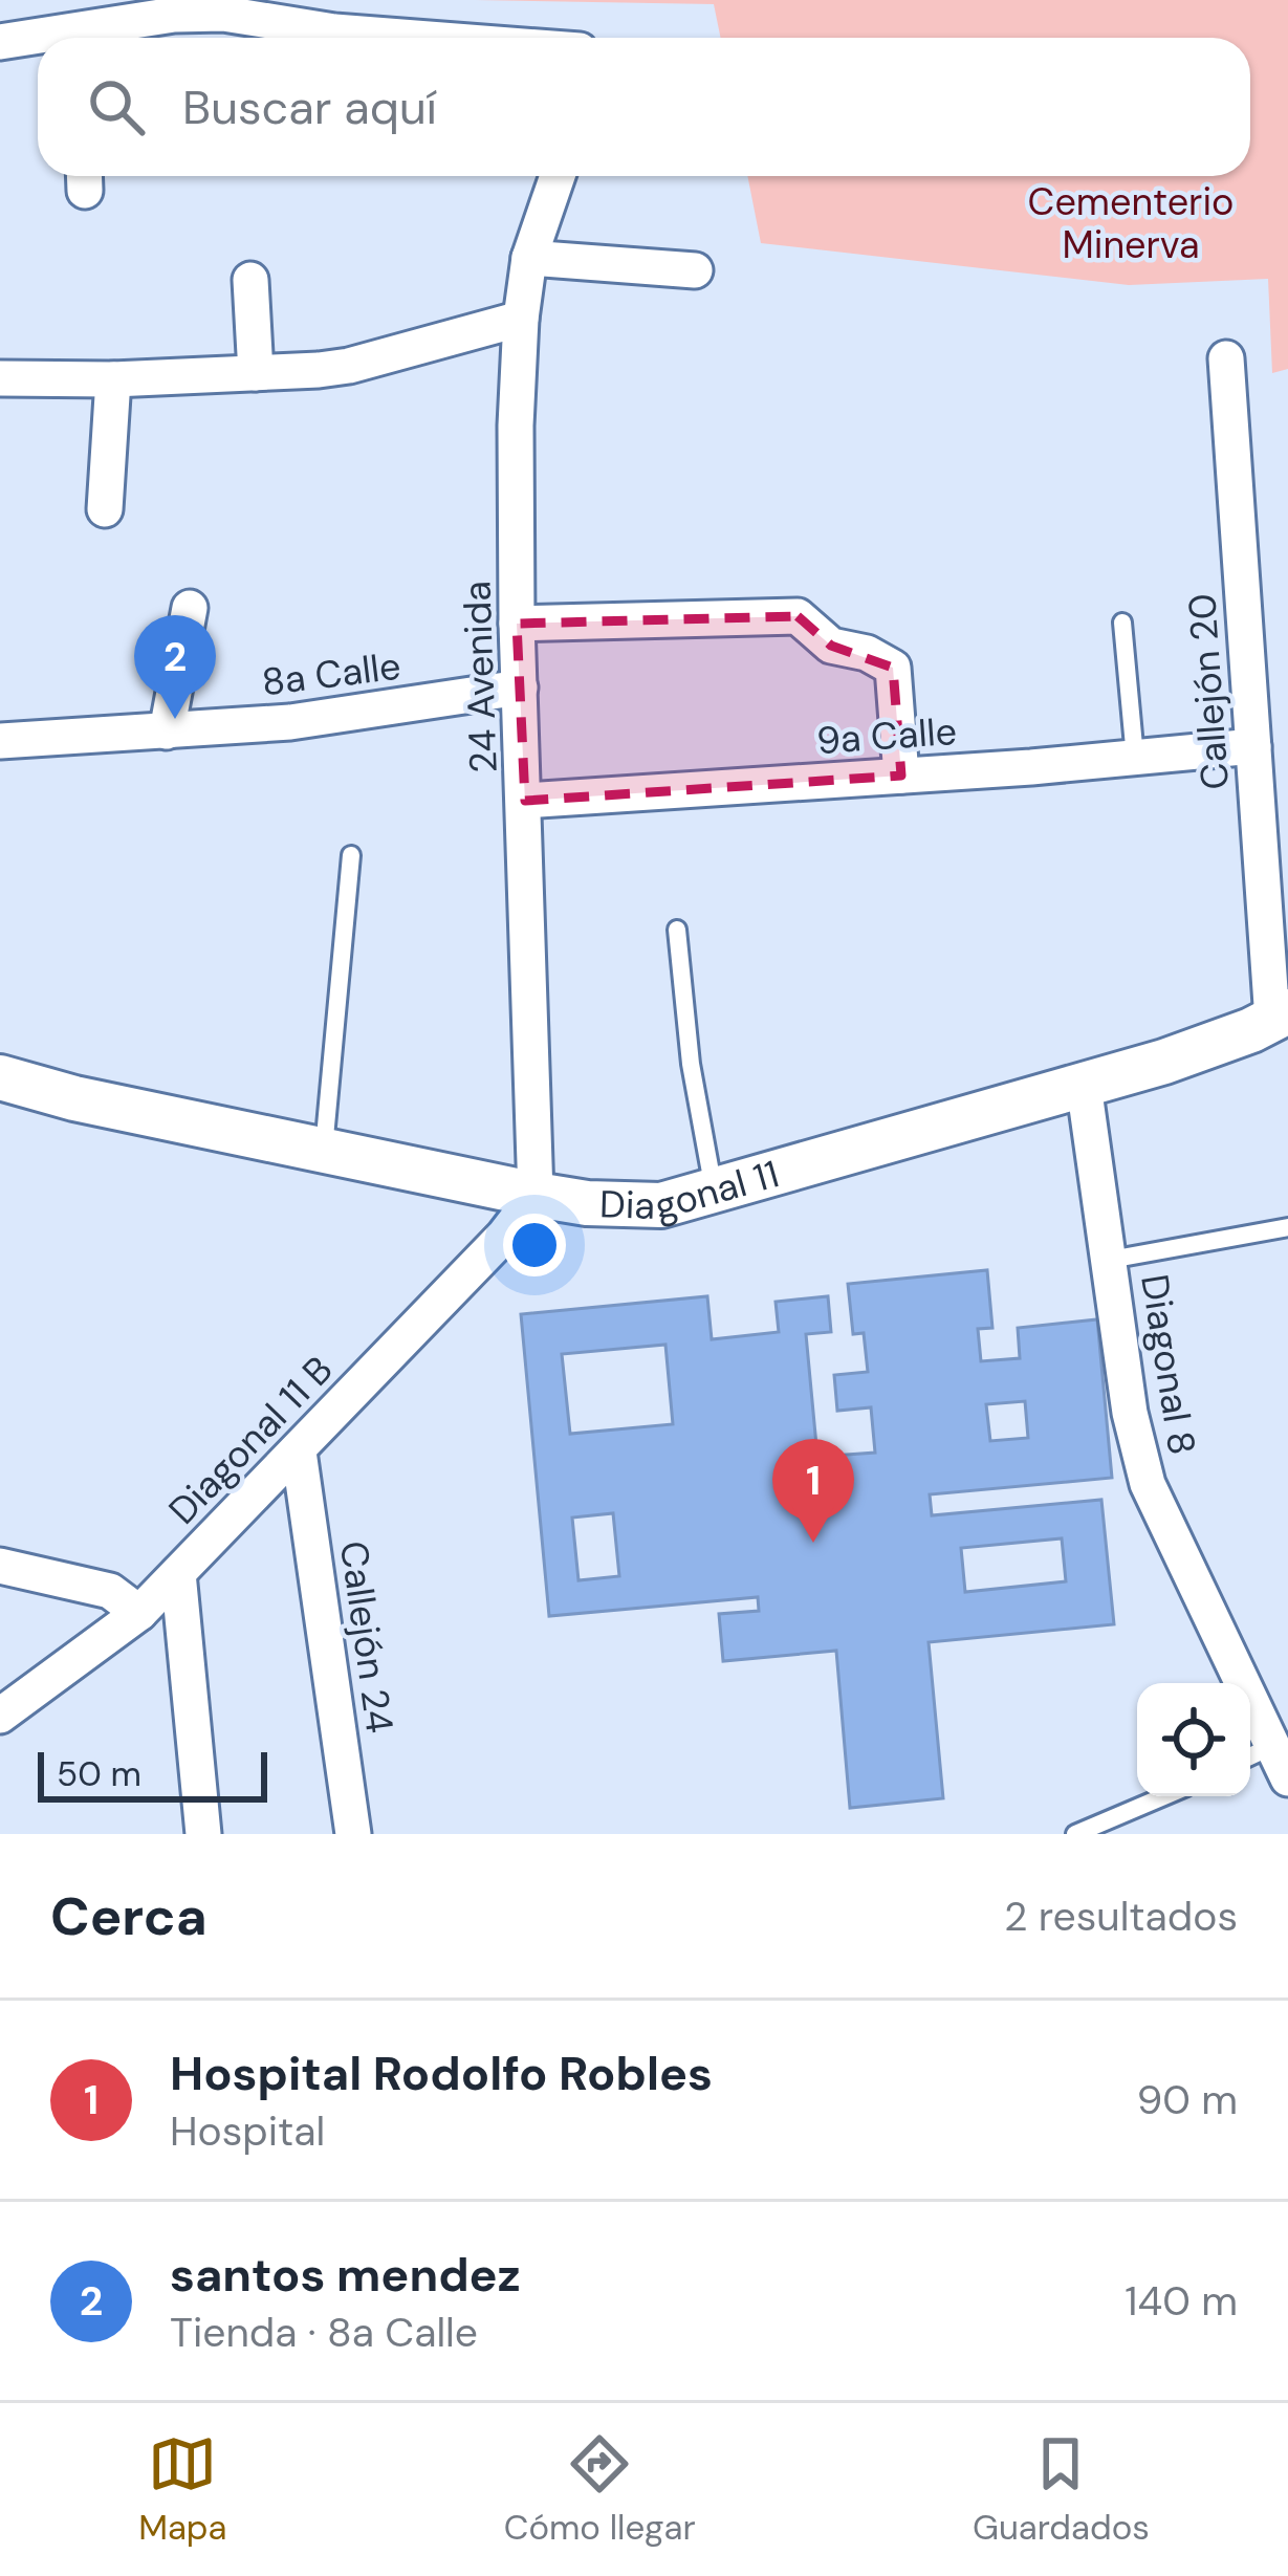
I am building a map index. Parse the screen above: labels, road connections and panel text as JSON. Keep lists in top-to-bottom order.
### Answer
{
  "streets": {
    "street": [
      "8a Calle",
      "24 Avenida",
      "Callejón 20",
      "9a Calle",
      "Diagonal 11",
      "Diagonal 8",
      "Diagonal 11 B",
      "Callejón 24"
    ]
  },
  "crossings": [
    ["8a Calle", "24 Avenida"],
    ["24 Avenida", "9a Calle"],
    ["24 Avenida", "Diagonal 11"],
    ["24 Avenida", "Diagonal 11 B"],
    ["Callejón 20", "9a Calle"],
    ["Callejón 20", "Diagonal 11"],
    ["Diagonal 11", "Diagonal 8"],
    ["Diagonal 11", "Diagonal 11 B"],
    ["Diagonal 11 B", "Callejón 24"]
  ],
  "parks": ["Cementerio Minerva"],
  "scale_bar": "50 m",
  "page": {
    "search": "Buscar aquí",
    "pins": ["2", "1"],
    "scale": "50 m",
    "heading": ["Cerca", "2 resultados"],
    "list": [
      {
        "mark": "1",
        "name": "Hospital Rodolfo Robles",
        "note": "Hospital",
        "value": "90 m"
      },
      {
        "mark": "2",
        "name": "santos mendez",
        "note": "Tienda · 8a Calle",
        "value": "140 m"
      }
    ],
    "nav": ["Mapa", "Cómo llegar", "Guardados"]
  }
}
